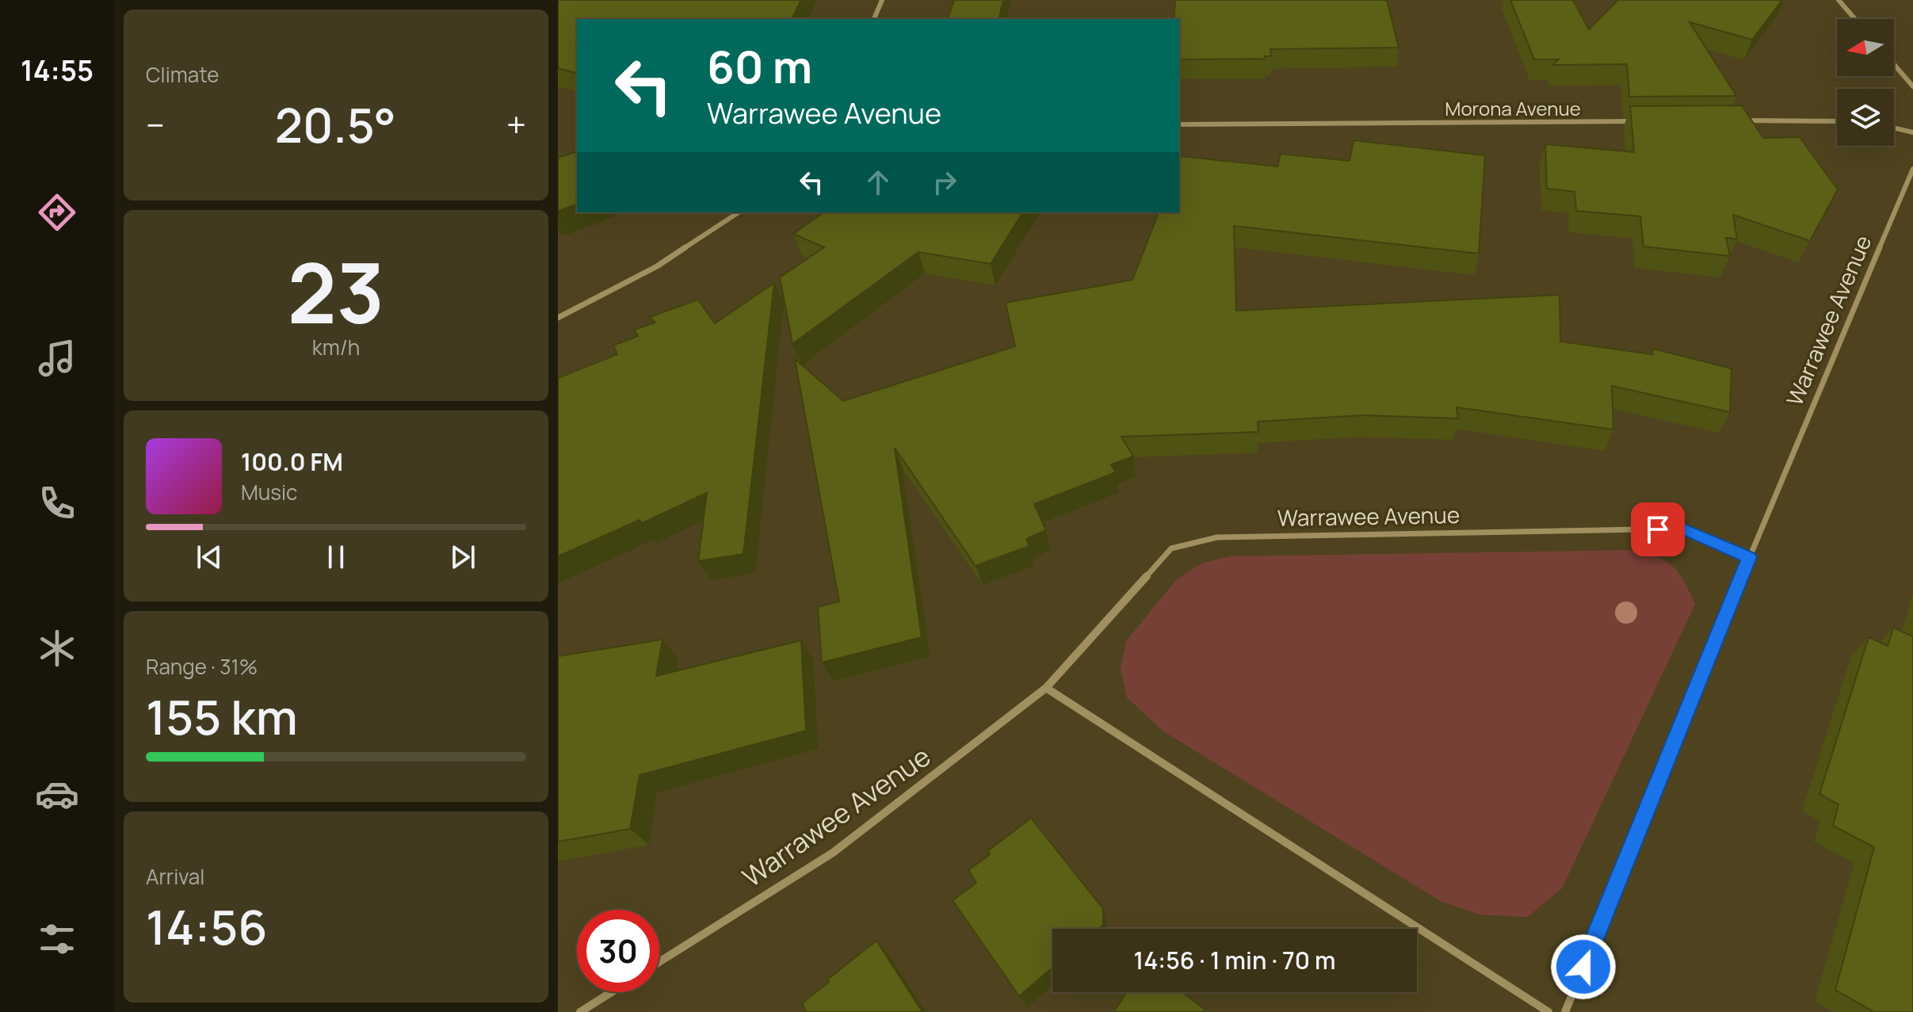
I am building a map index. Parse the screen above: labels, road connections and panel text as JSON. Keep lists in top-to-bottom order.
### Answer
{
  "streets": {
    "street": ["Morona Avenue", "Warrawee Avenue"]
  },
  "north": "left",
  "page": {
    "tabs": "14:55",
    "tile": [
      "Climate",
      ["23", "km/h"],
      ["Range · 31%", "155 km"],
      ["Arrival", "14:56"]
    ],
    "turn": ["60 m", "Warrawee Avenue"],
    "heat": ["−", "20.5°", "+"],
    "song": ["100.0 FM", "Music"],
    "limit": "30",
    "trip": "14:56 · 1 min · 70 m"
  }
}
